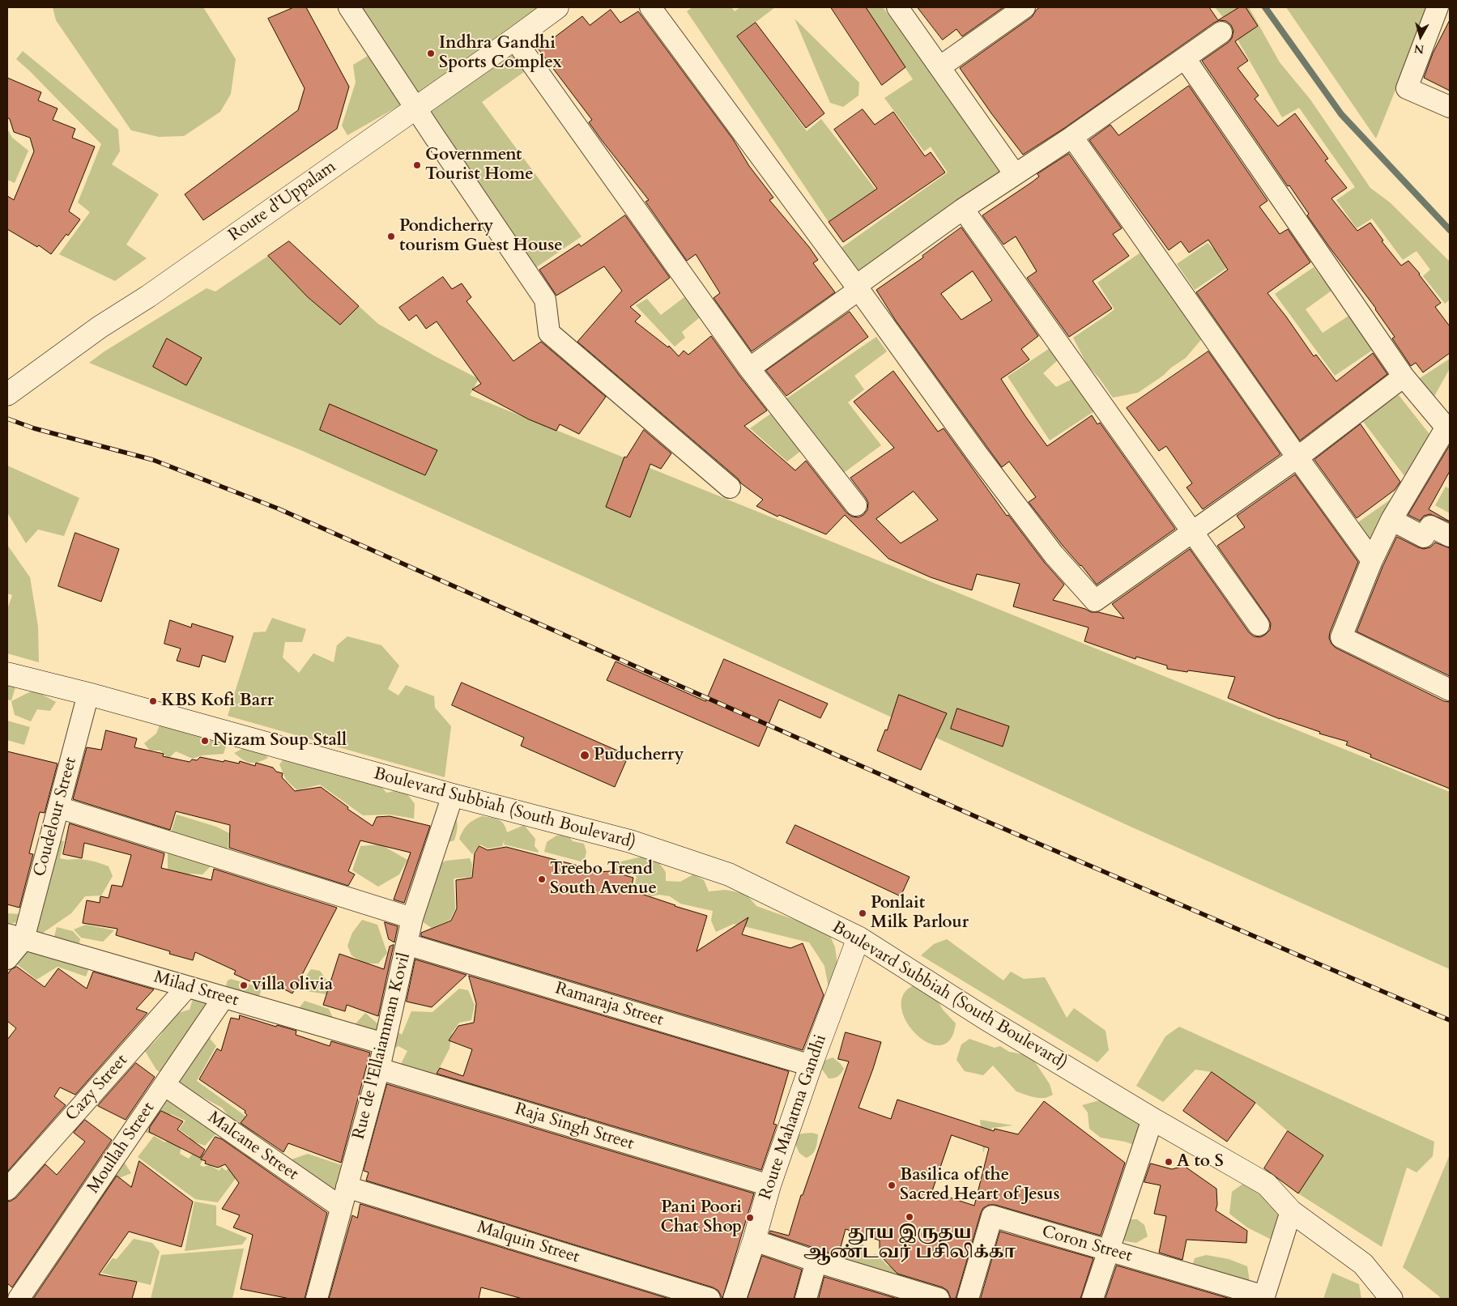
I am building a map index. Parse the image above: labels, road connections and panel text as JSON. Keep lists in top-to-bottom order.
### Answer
{
  "streets": {
    "main road": ["Route d'Uppalam", "Boulevard Subbiah (South Boulevard)", "Route Mahatma Gandhi"],
    "street": [
      "Coudelour Street",
      "Milad Street",
      "Ramaraja Street",
      "Rue de l'Ellaiamman Kovil",
      "Cazy Street",
      "Raja Singh Street",
      "Malcane Street",
      "Moullah Street",
      "Malquin Street",
      "Coron Street"
    ]
  },
  "crossings": [
    ["Boulevard Subbiah (South Boulevard)", "Coudelour Street"],
    ["Boulevard Subbiah (South Boulevard)", "Rue de l'Ellaiamman Kovil"],
    ["Boulevard Subbiah (South Boulevard)", "Route Mahatma Gandhi"],
    ["Coudelour Street", "Milad Street"],
    ["Milad Street", "Rue de l'Ellaiamman Kovil"],
    ["Milad Street", "Cazy Street"],
    ["Milad Street", "Moullah Street"],
    ["Ramaraja Street", "Rue de l'Ellaiamman Kovil"],
    ["Ramaraja Street", "Route Mahatma Gandhi"],
    ["Rue de l'Ellaiamman Kovil", "Raja Singh Street"],
    ["Rue de l'Ellaiamman Kovil", "Malcane Street"],
    ["Rue de l'Ellaiamman Kovil", "Malquin Street"],
    ["Route Mahatma Gandhi", "Raja Singh Street"],
    ["Malcane Street", "Moullah Street"]
  ],
  "places": [
    "Indhra Gandhi Sports Complex",
    "Government Tourist Home",
    "Pondicherry tourism Guest House",
    "KBS Kofi Barr",
    "Nizam Soup Stall",
    "Puducherry",
    "Treebo Trend South Avenue",
    "Ponlait Milk Parlour",
    "villa olivia",
    "A to S",
    "Basilica of the Sacred Heart of Jesus",
    "தூய இருதய ஆண்டவர் பசிலிக்கா",
    "Pani Poori Chat Shop"
  ],
  "north": "bottom"
}
